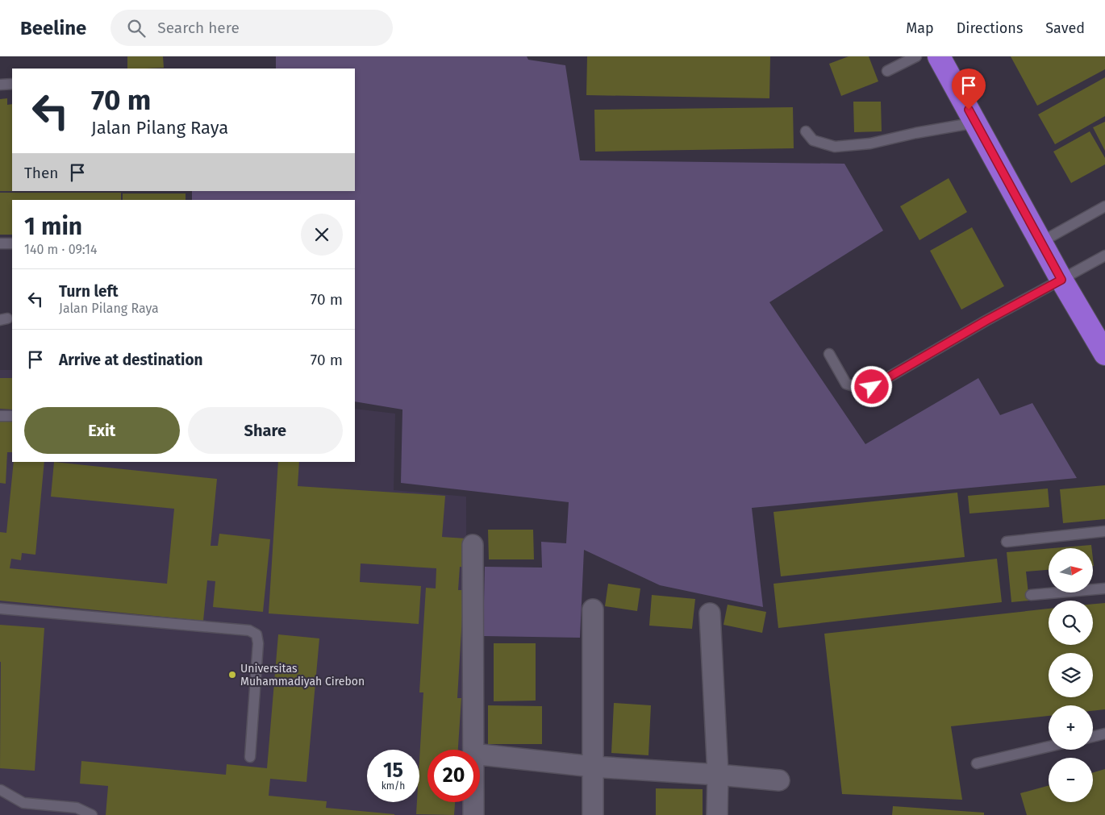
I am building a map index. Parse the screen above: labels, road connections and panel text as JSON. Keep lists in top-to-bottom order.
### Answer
{
  "places": ["Universitas Muhammadiyah Cirebon"],
  "north": "right",
  "page": {
    "header": "Beeline",
    "search": "Search here",
    "nav": ["Map", "Directions", "Saved"],
    "turn": ["70 m", "Jalan Pilang Raya"],
    "then": "Then",
    "heading": ["1 min", "140 m · 09:14"],
    "list": [
      {
        "name": "Turn left",
        "note": "Jalan Pilang Raya",
        "value": "70 m"
      },
      {
        "name": "Arrive at destination",
        "value": "70 m"
      }
    ],
    "buttons": ["Exit", "Share"],
    "map_buttons": ["+", "−"],
    "speed": "15 km/h",
    "limit": "20"
  }
}
